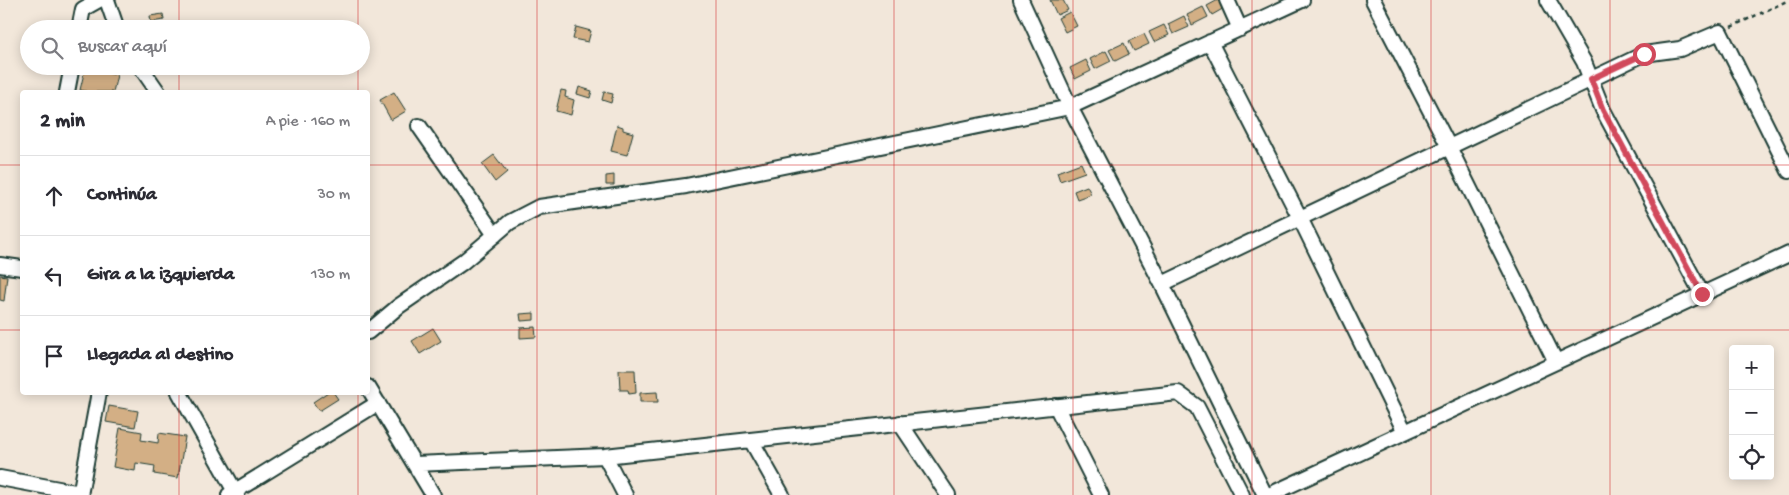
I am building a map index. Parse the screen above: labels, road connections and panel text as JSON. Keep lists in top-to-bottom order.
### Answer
{
  "page": {
    "search": "Buscar aquí",
    "heading": ["2 min", "A pie · 160 m"],
    "list": [
      ["Continúa", "30 m"],
      ["Gira a la izquierda", "130 m"],
      "Llegada al destino"
    ],
    "map_buttons": ["+", "−"]
  }
}
